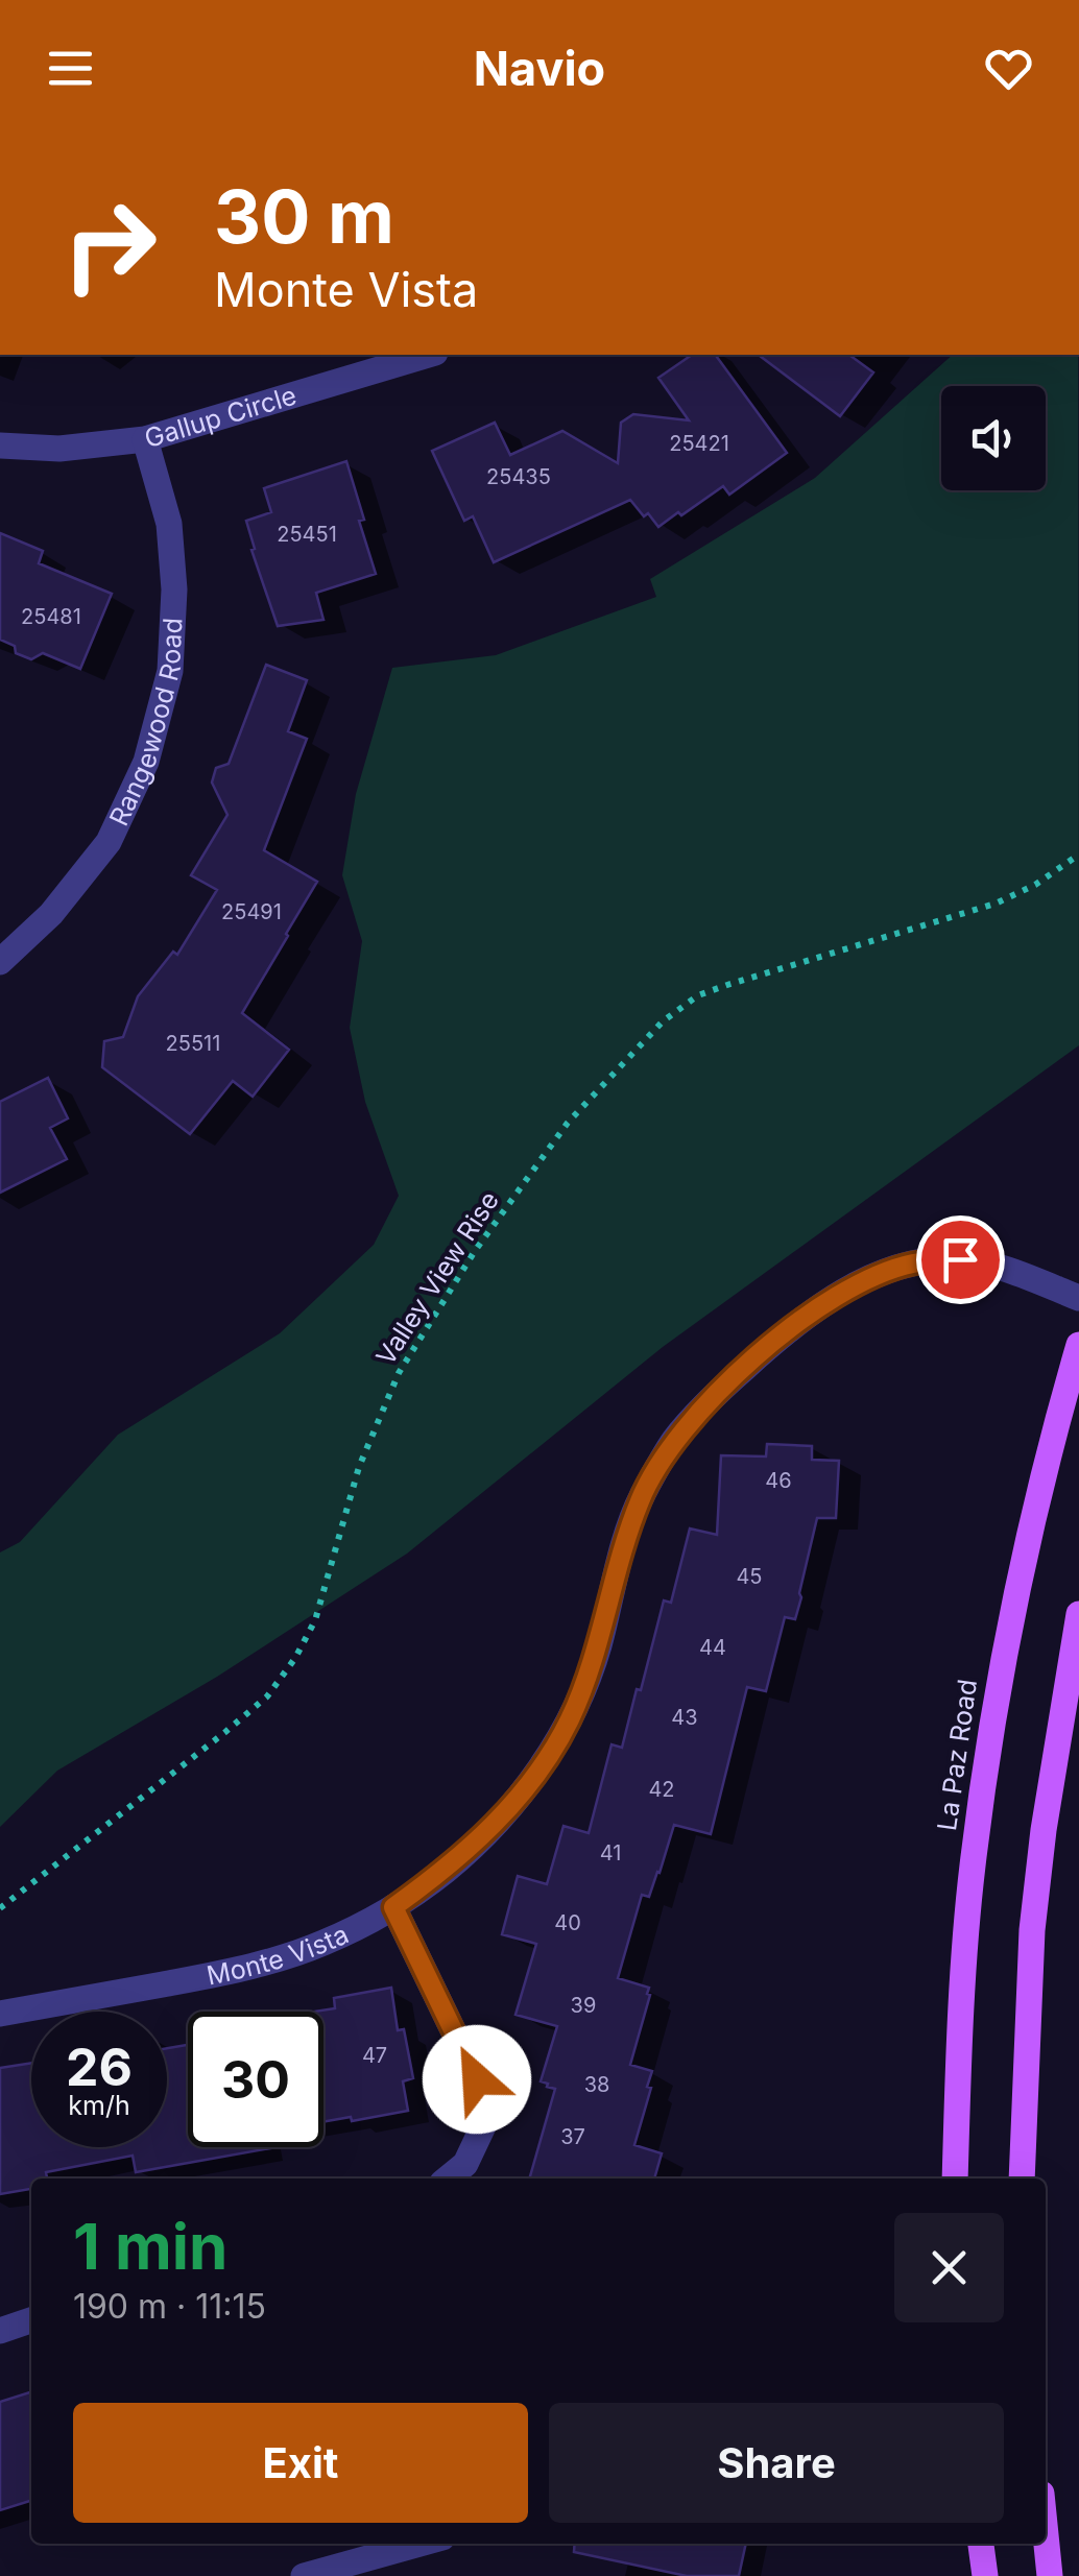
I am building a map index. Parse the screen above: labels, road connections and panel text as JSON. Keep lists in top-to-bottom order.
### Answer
{
  "streets": {
    "main road": ["La Paz Road"],
    "street": ["Gallup Circle", "Rangewood Road", "Monte Vista"],
    "path": ["Valley View Rise"]
  },
  "crossings": [
    ["Gallup Circle", "Rangewood Road"]
  ],
  "house_numbers": [
    "25421",
    "25435",
    "25451",
    "25481",
    "25491",
    "25511",
    "46",
    "45",
    "44",
    "43",
    "42",
    "41",
    "40",
    "39",
    "47",
    "38",
    "37"
  ],
  "page": {
    "header": "Navio",
    "turn": ["30 m", "Monte Vista"],
    "speed": "26 km/h",
    "limit": "30",
    "heading": ["1 min", "190 m · 11:15"],
    "buttons": ["Exit", "Share"]
  }
}
